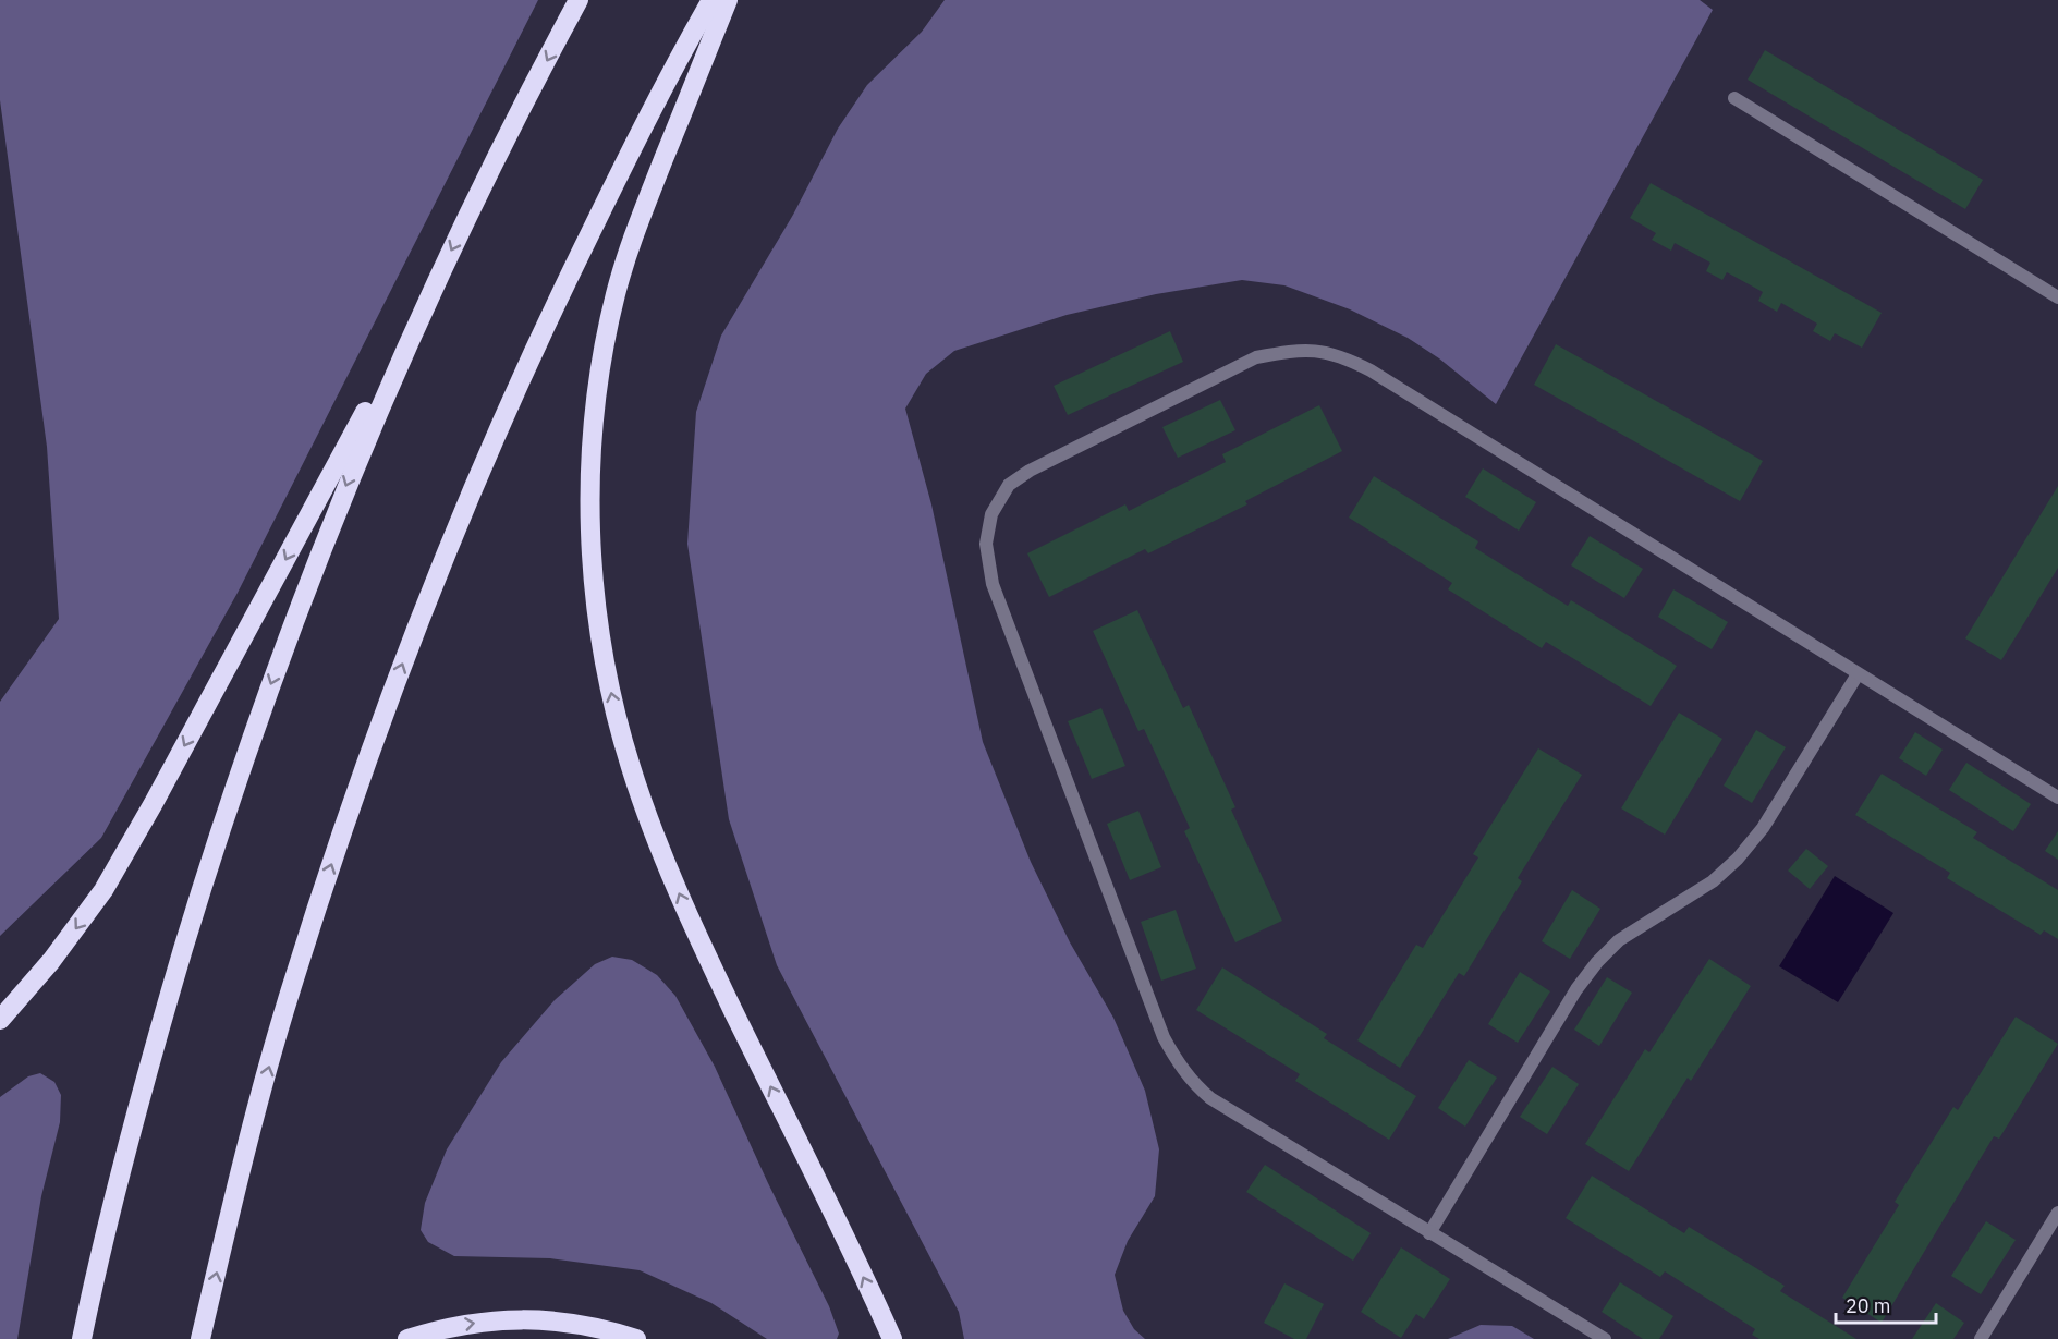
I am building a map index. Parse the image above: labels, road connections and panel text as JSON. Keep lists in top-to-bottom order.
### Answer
{
  "scale_bar": "20 m"
}
